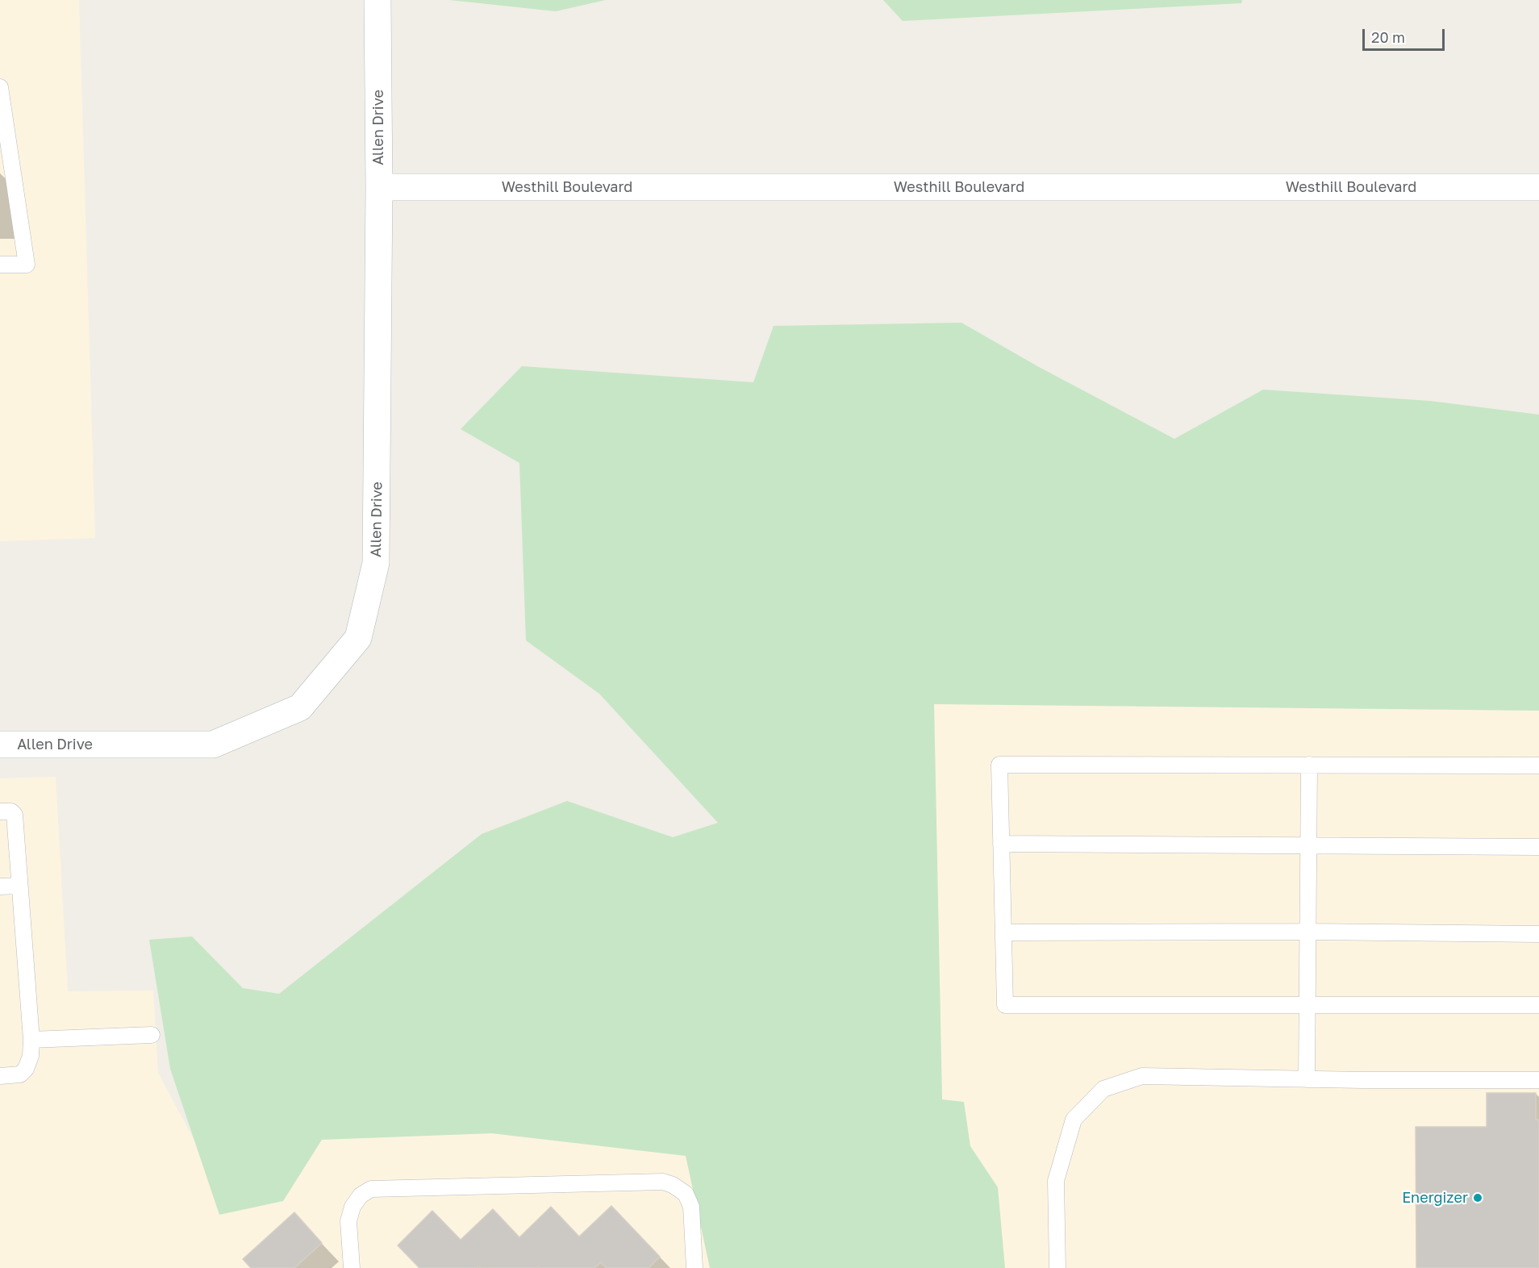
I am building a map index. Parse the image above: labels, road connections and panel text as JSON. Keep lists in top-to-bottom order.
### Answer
{
  "streets": {
    "street": ["Allen Drive", "Westhill Boulevard"]
  },
  "crossings": [
    ["Allen Drive", "Westhill Boulevard"]
  ],
  "places": ["Energizer"],
  "scale_bar": "20 m"
}
